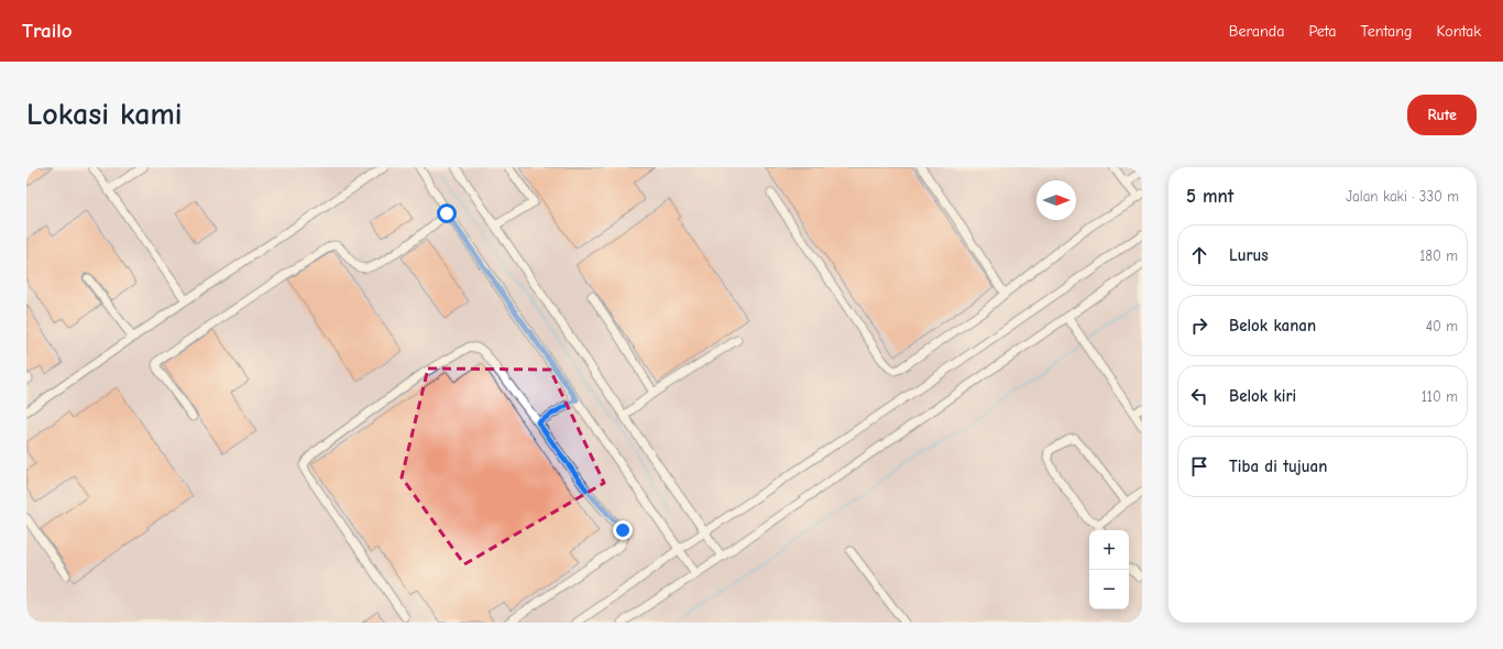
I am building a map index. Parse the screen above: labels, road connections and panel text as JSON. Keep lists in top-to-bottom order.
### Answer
{
  "north": "right",
  "page": {
    "header": "Trailo",
    "nav": [
      "Beranda",
      "Peta",
      "Tentang",
      "Kontak"
    ],
    "buttons": "Rute",
    "title": "Lokasi kami",
    "heading": ["5 mnt", "Jalan kaki · 330 m"],
    "list": [
      ["Lurus", "180 m"],
      ["Belok kanan", "40 m"],
      ["Belok kiri", "110 m"],
      "Tiba di tujuan"
    ],
    "map_buttons": ["+", "−"]
  }
}
